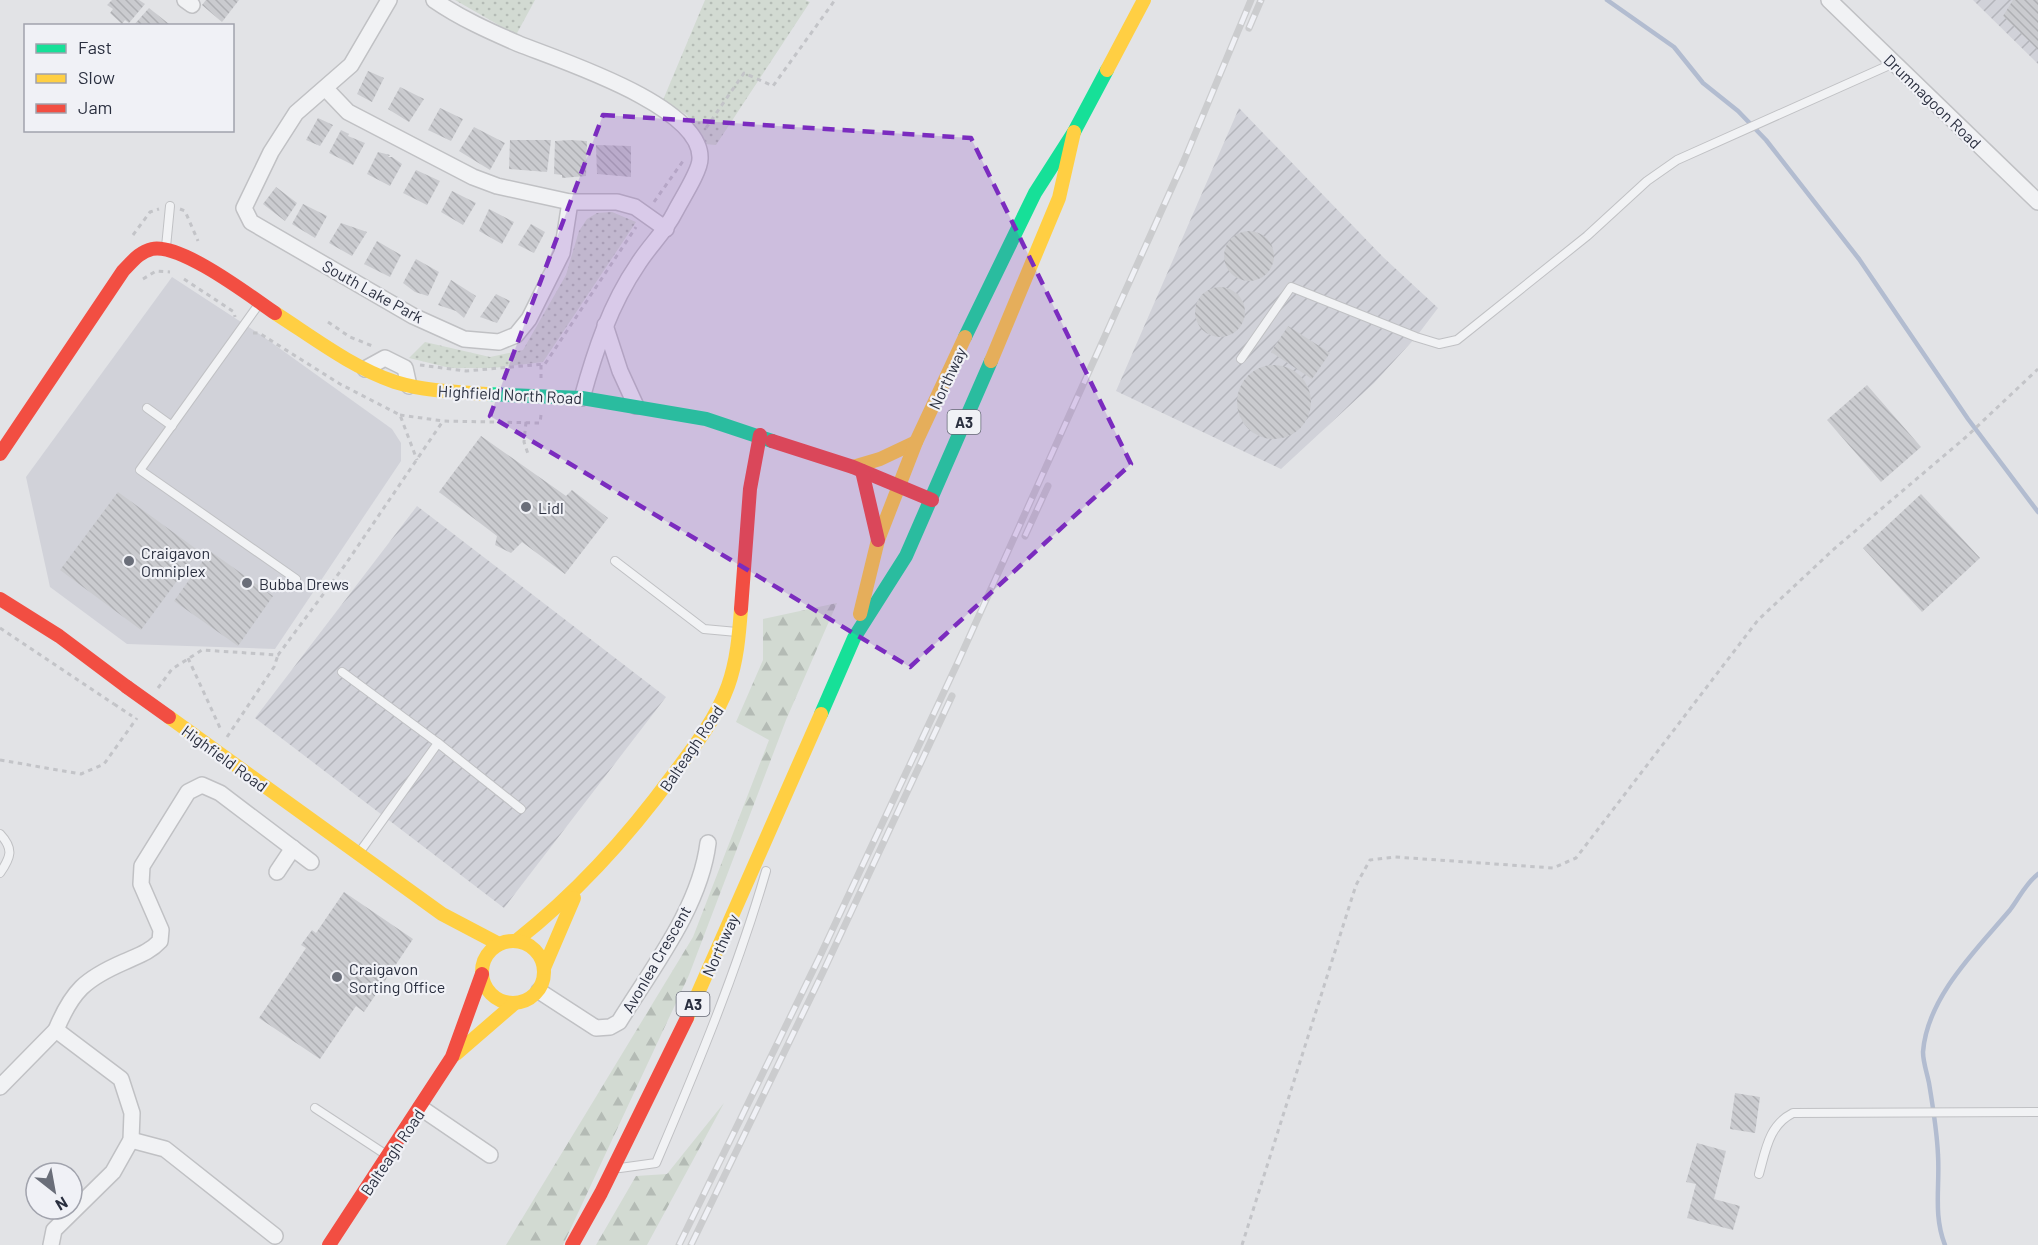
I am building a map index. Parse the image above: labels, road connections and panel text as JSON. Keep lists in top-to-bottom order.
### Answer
{
  "streets": {
    "main road": [
      "Northway",
      "Highfield North Road",
      "A3",
      "Balteagh Road",
      "Highfield Road"
    ],
    "street": ["Drumnagoon Road", "South Lake Park", "Avonlea Crescent"]
  },
  "crossings": [
    ["Northway", "Highfield North Road"],
    ["Highfield North Road", "Balteagh Road"],
    ["Balteagh Road", "Highfield Road"],
    ["Balteagh Road", "Avonlea Crescent"],
    ["Highfield Road", "Avonlea Crescent"]
  ],
  "places": [
    "Lidl",
    "Craigavon Omniplex",
    "Bubba Drews",
    "Craigavon Sorting Office"
  ],
  "legend": ["Fast", "Slow", "Jam"],
  "north": "bottom right"
}
